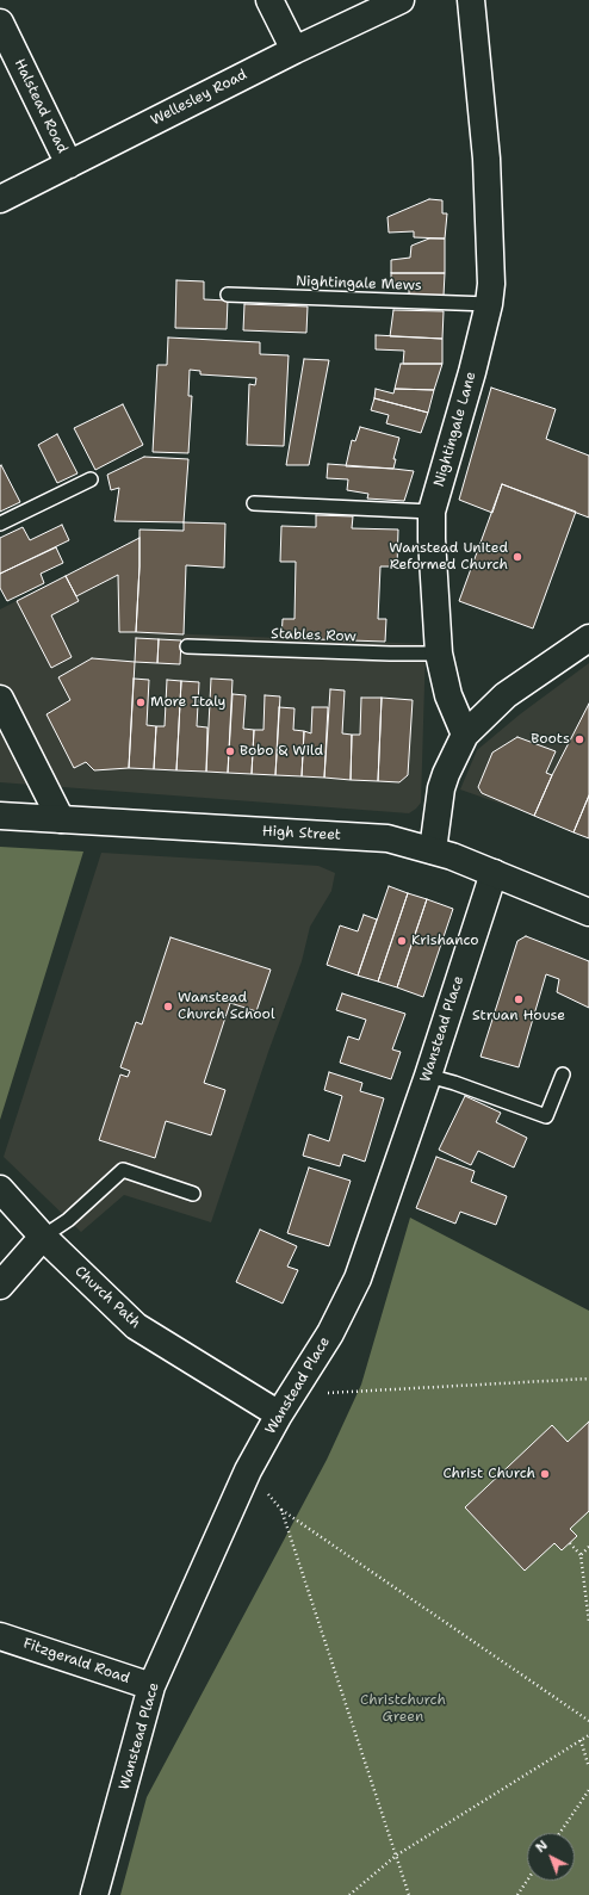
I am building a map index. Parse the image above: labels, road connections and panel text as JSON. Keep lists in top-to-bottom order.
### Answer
{
  "streets": {
    "street": [
      "Wellesley Road",
      "Halstead Road",
      "Nightingale Lane",
      "High Street",
      "Wanstead Place",
      "Church Path",
      "Fitzgerald Road"
    ],
    "lane": ["Nightingale Mews", "Stables Row"]
  },
  "crossings": [
    ["Wellesley Road", "Halstead Road"],
    ["Nightingale Mews", "Nightingale Lane"],
    ["Nightingale Lane", "Stables Row"],
    ["High Street", "Wanstead Place"],
    ["Wanstead Place", "Church Path"],
    ["Wanstead Place", "Fitzgerald Road"]
  ],
  "parks": ["Christchurch Green"],
  "places": [
    "Wanstead United Reformed Church",
    "More Italy",
    "Boots",
    "Bobo & Wild",
    "Krishanco",
    "Struan House",
    "Wanstead Church School",
    "Christ Church"
  ],
  "north": "top left"
}
